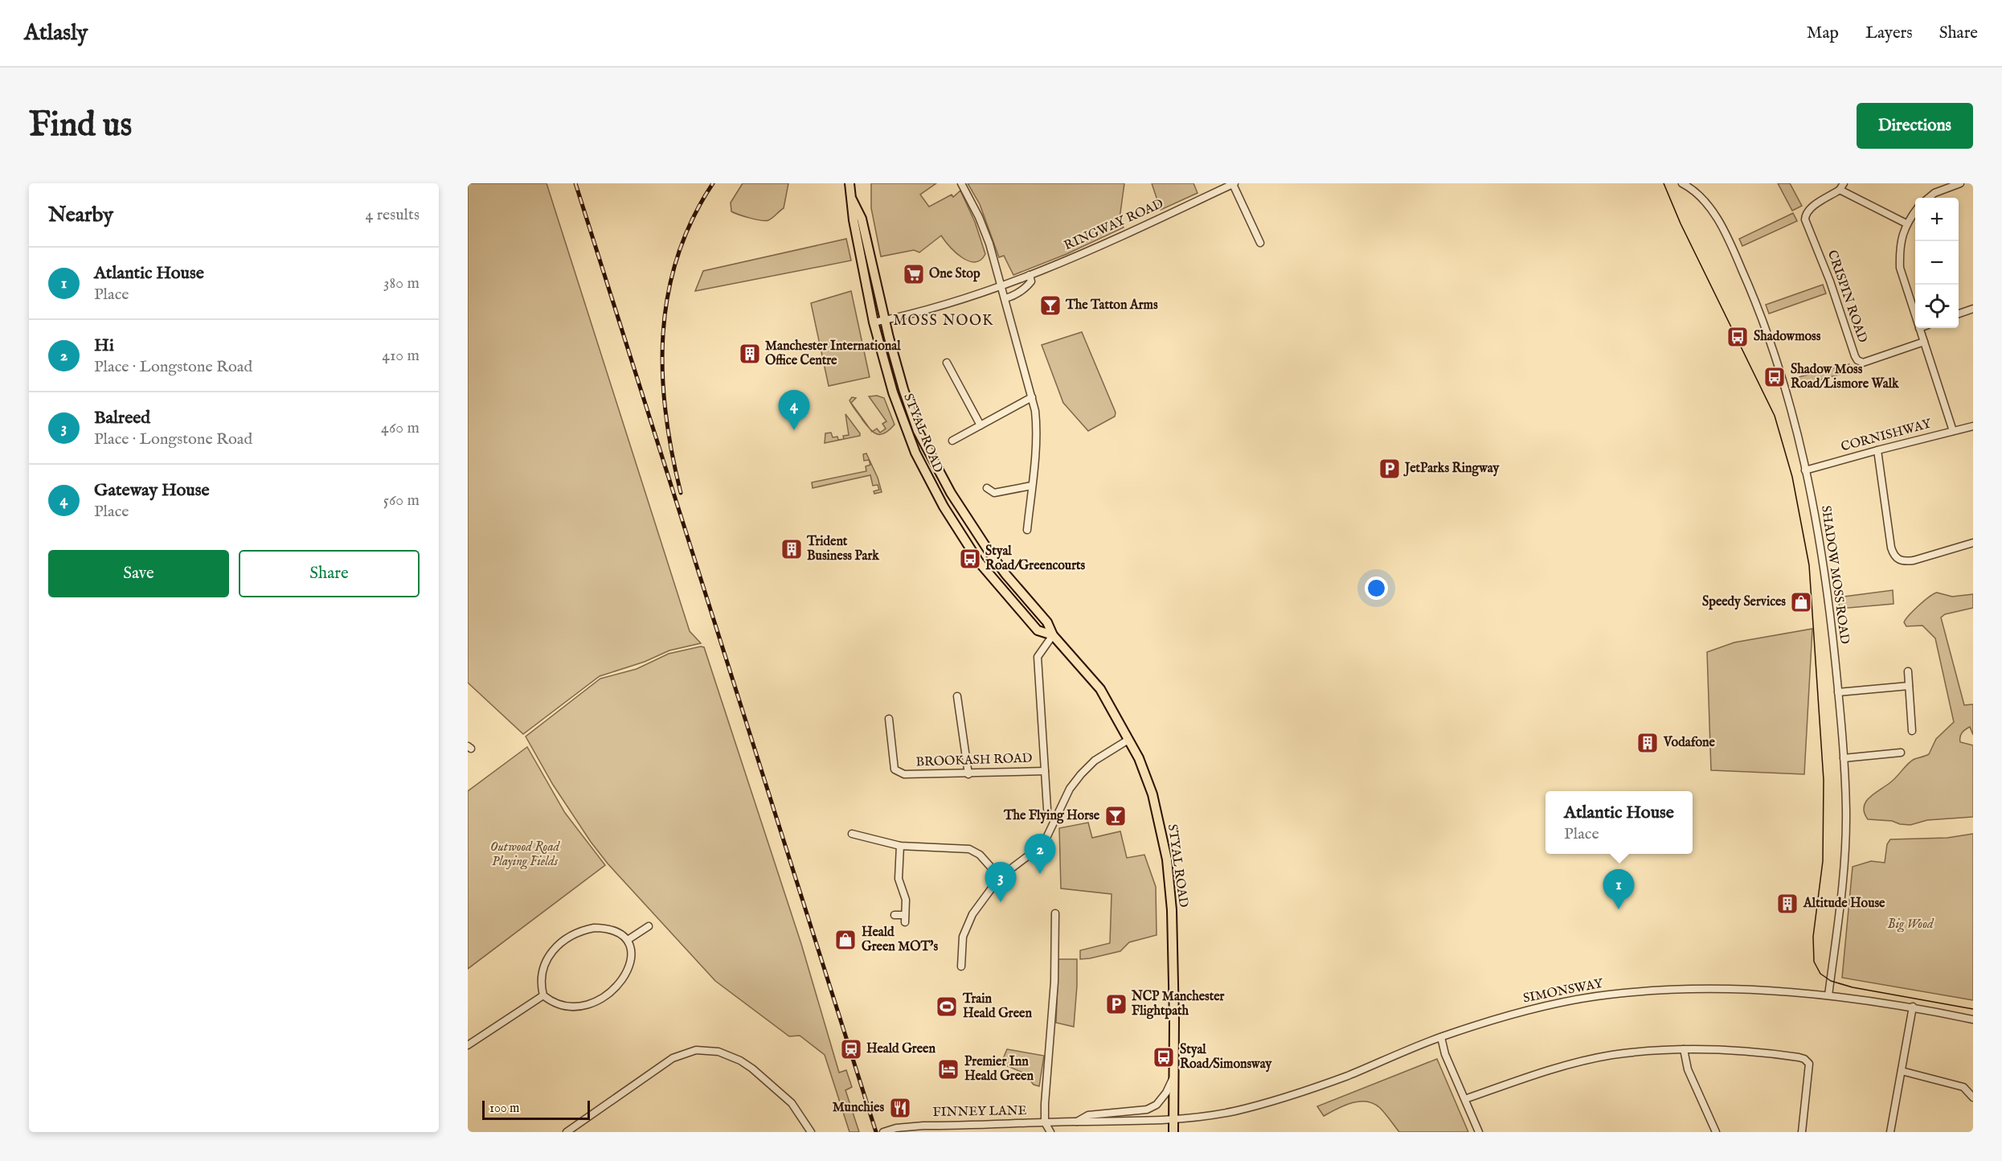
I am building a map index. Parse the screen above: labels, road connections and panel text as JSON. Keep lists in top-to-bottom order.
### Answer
{
  "streets": {
    "main road": ["STYAL ROAD"],
    "street": [
      "RINGWAY ROAD",
      "CRISPIN ROAD",
      "CORNISHWAY",
      "SHADOW MOSS ROAD",
      "BROOKASH ROAD",
      "SIMONSWAY",
      "FINNEY LANE"
    ]
  },
  "crossings": [
    ["RINGWAY ROAD", "STYAL ROAD"],
    ["STYAL ROAD", "SIMONSWAY"],
    ["STYAL ROAD", "FINNEY LANE"],
    ["CORNISHWAY", "SHADOW MOSS ROAD"],
    ["SHADOW MOSS ROAD", "SIMONSWAY"],
    ["SIMONSWAY", "FINNEY LANE"]
  ],
  "districts": ["MOSS NOOK"],
  "parks": ["Outwood Road Playing Fields", "Big Wood"],
  "places": {
    "supermarket": ["One Stop"],
    "bar": ["The Tatton Arms", "The Flying Horse"],
    "bus stop": [
      "Shadowmoss",
      "Shadow Moss Road/Lismore Walk",
      "Styal Road/Greencourts",
      "Styal Road/Simonsway"
    ],
    "building": [
      "Manchester International Office Centre",
      "Trident Business Park",
      "Vodafone",
      "Altitude House"
    ],
    "parking": ["JetParks Ringway", "NCP Manchester Flightpath"],
    "shop": ["Speedy Services", "Heald Green MOT's"],
    "sports": ["Train Heald Green"],
    "station": ["Heald Green"],
    "hotel": ["Premier Inn Heald Green"],
    "restaurant": ["Munchies"]
  },
  "scale_bar": "100 m",
  "page": {
    "header": "Atlasly",
    "nav": ["Map", "Layers", "Share"],
    "buttons": [
      "Directions",
      ["Save", "Share"]
    ],
    "title": "Find us",
    "heading": ["Nearby", "4 results"],
    "map_buttons": ["+", "−"],
    "list": [
      {
        "mark": "1",
        "name": "Atlantic House",
        "note": "Place",
        "value": "380 m"
      },
      {
        "mark": "2",
        "name": "Hi",
        "note": "Place · Longstone Road",
        "value": "410 m"
      },
      {
        "mark": "3",
        "name": "Balreed",
        "note": "Place · Longstone Road",
        "value": "460 m"
      },
      {
        "mark": "4",
        "name": "Gateway House",
        "note": "Place",
        "value": "560 m"
      }
    ],
    "pins": [
      "4",
      "2",
      "3",
      "1"
    ],
    "popup": ["Atlantic House", "Place"],
    "scale": "100 m"
  }
}
